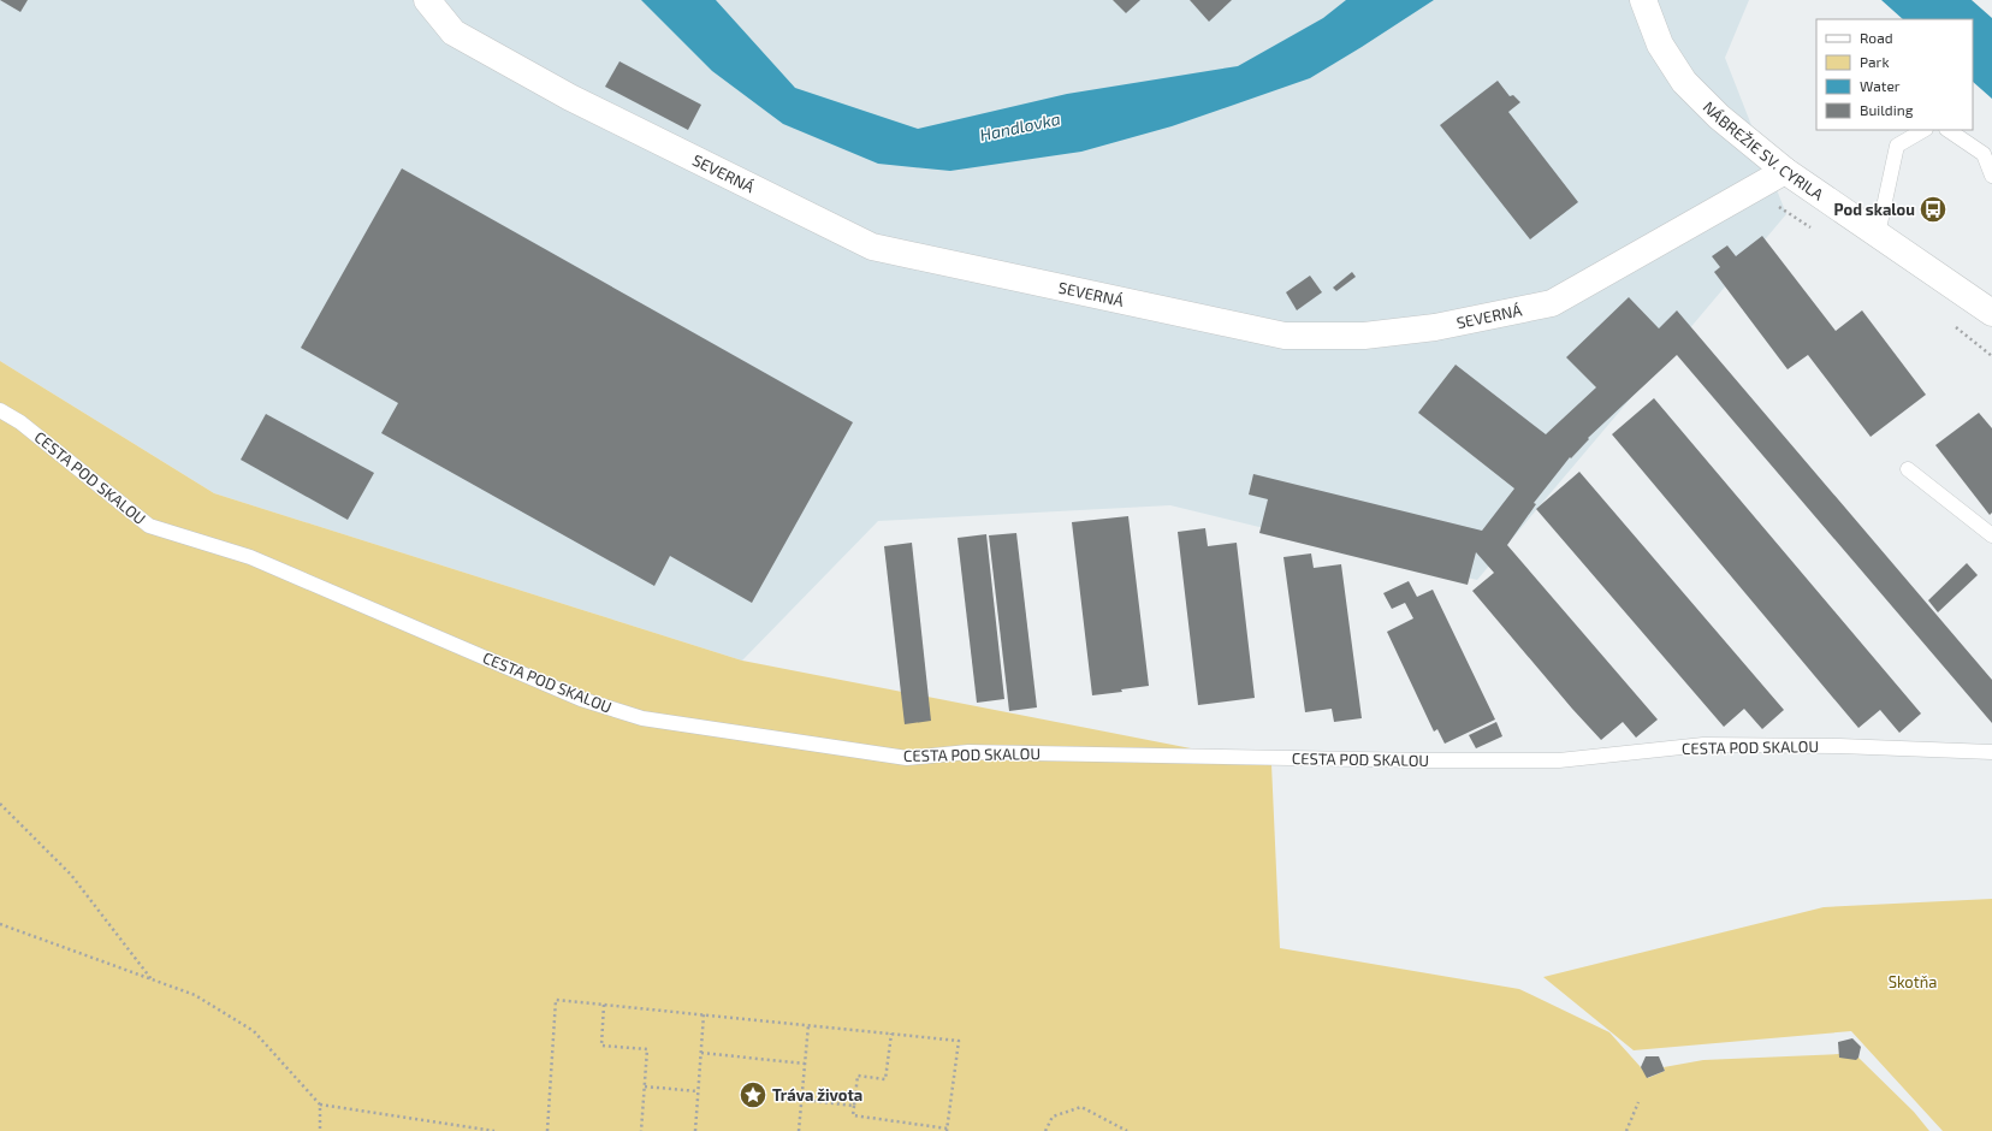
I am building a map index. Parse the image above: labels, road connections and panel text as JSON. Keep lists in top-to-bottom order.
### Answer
{
  "streets": {
    "street": ["NÁBREŽIE SV. CYRILA", "SEVERNÁ"],
    "lane": ["CESTA POD SKALOU"]
  },
  "crossings": [
    ["NÁBREŽIE SV. CYRILA", "SEVERNÁ"]
  ],
  "water": ["Handlovka"],
  "parks": ["Skotňa"],
  "places": {
    "bus stop": ["Pod skalou"],
    "place": ["Tráva života"]
  },
  "legend": [
    "Road",
    "Park",
    "Water",
    "Building"
  ]
}
